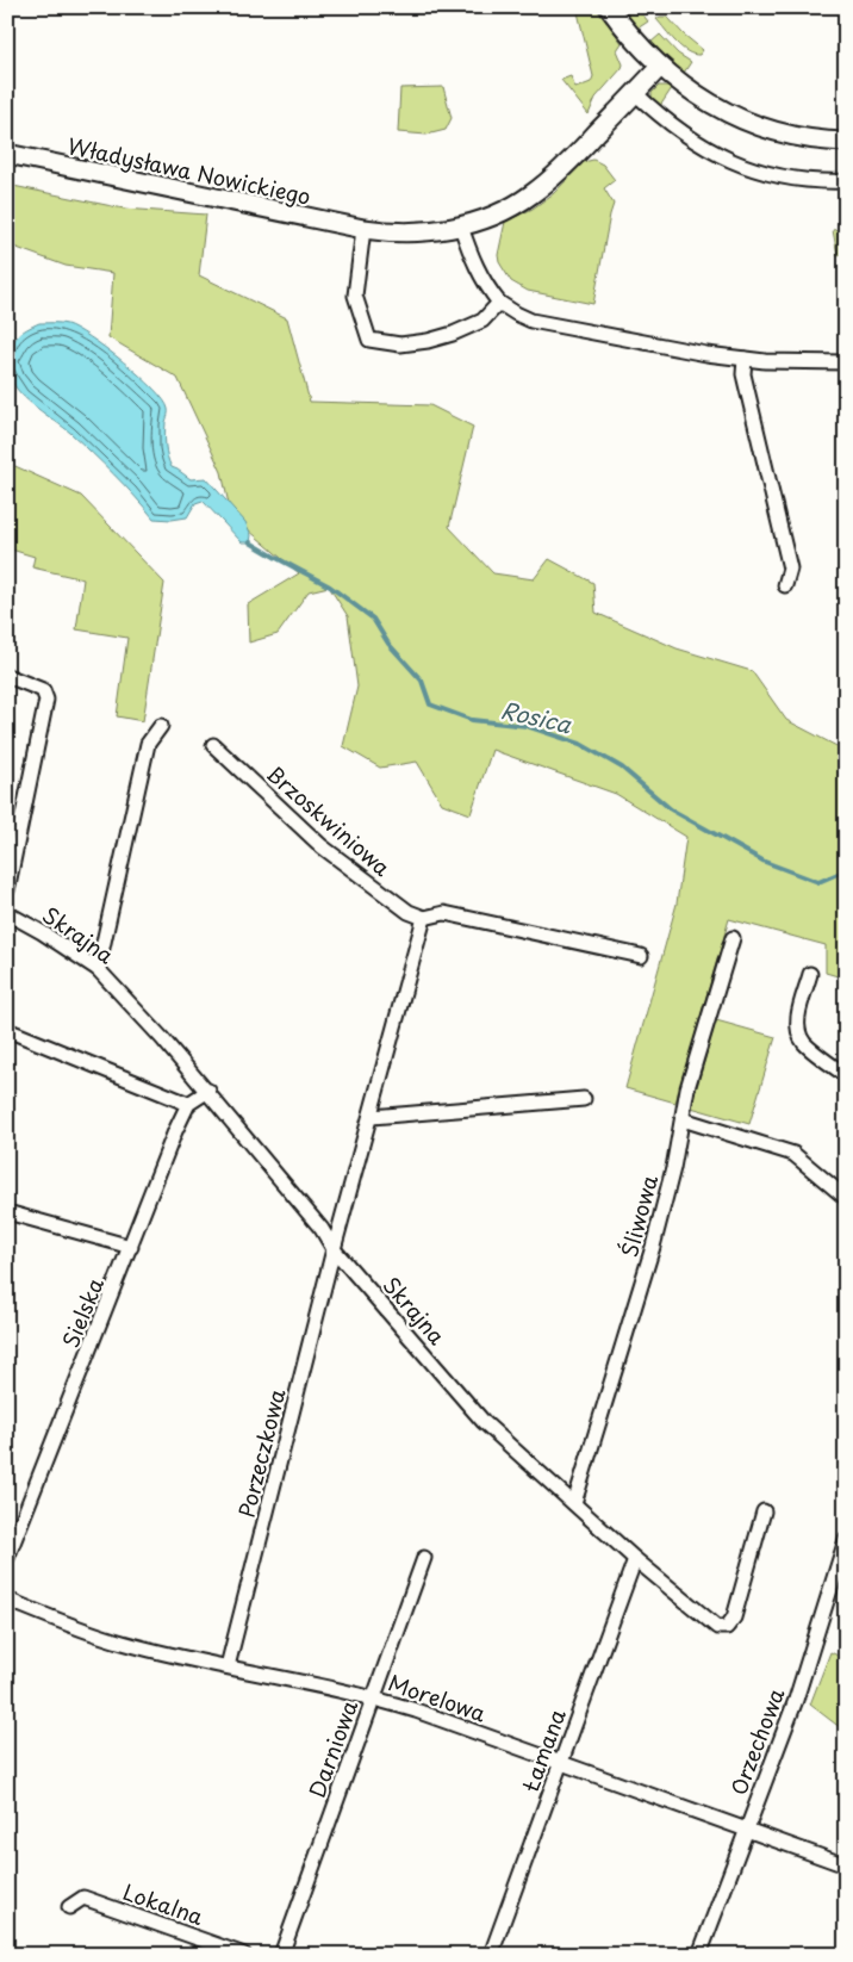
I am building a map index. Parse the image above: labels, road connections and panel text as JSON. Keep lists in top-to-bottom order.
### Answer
{
  "streets": {
    "street": [
      "Władysława Nowickiego",
      "Brzoskwiniowa",
      "Skrajna",
      "Śliwowa",
      "Sielska",
      "Porzeczkowa",
      "Morelowa",
      "Orzechowa",
      "Darniowa",
      "Łamana",
      "Lokalna"
    ]
  },
  "crossings": [
    ["Skrajna", "Śliwowa"],
    ["Skrajna", "Porzeczkowa"],
    ["Skrajna", "Łamana"],
    ["Porzeczkowa", "Morelowa"],
    ["Morelowa", "Orzechowa"],
    ["Morelowa", "Darniowa"],
    ["Morelowa", "Łamana"]
  ],
  "water": ["Rosica"]
}
